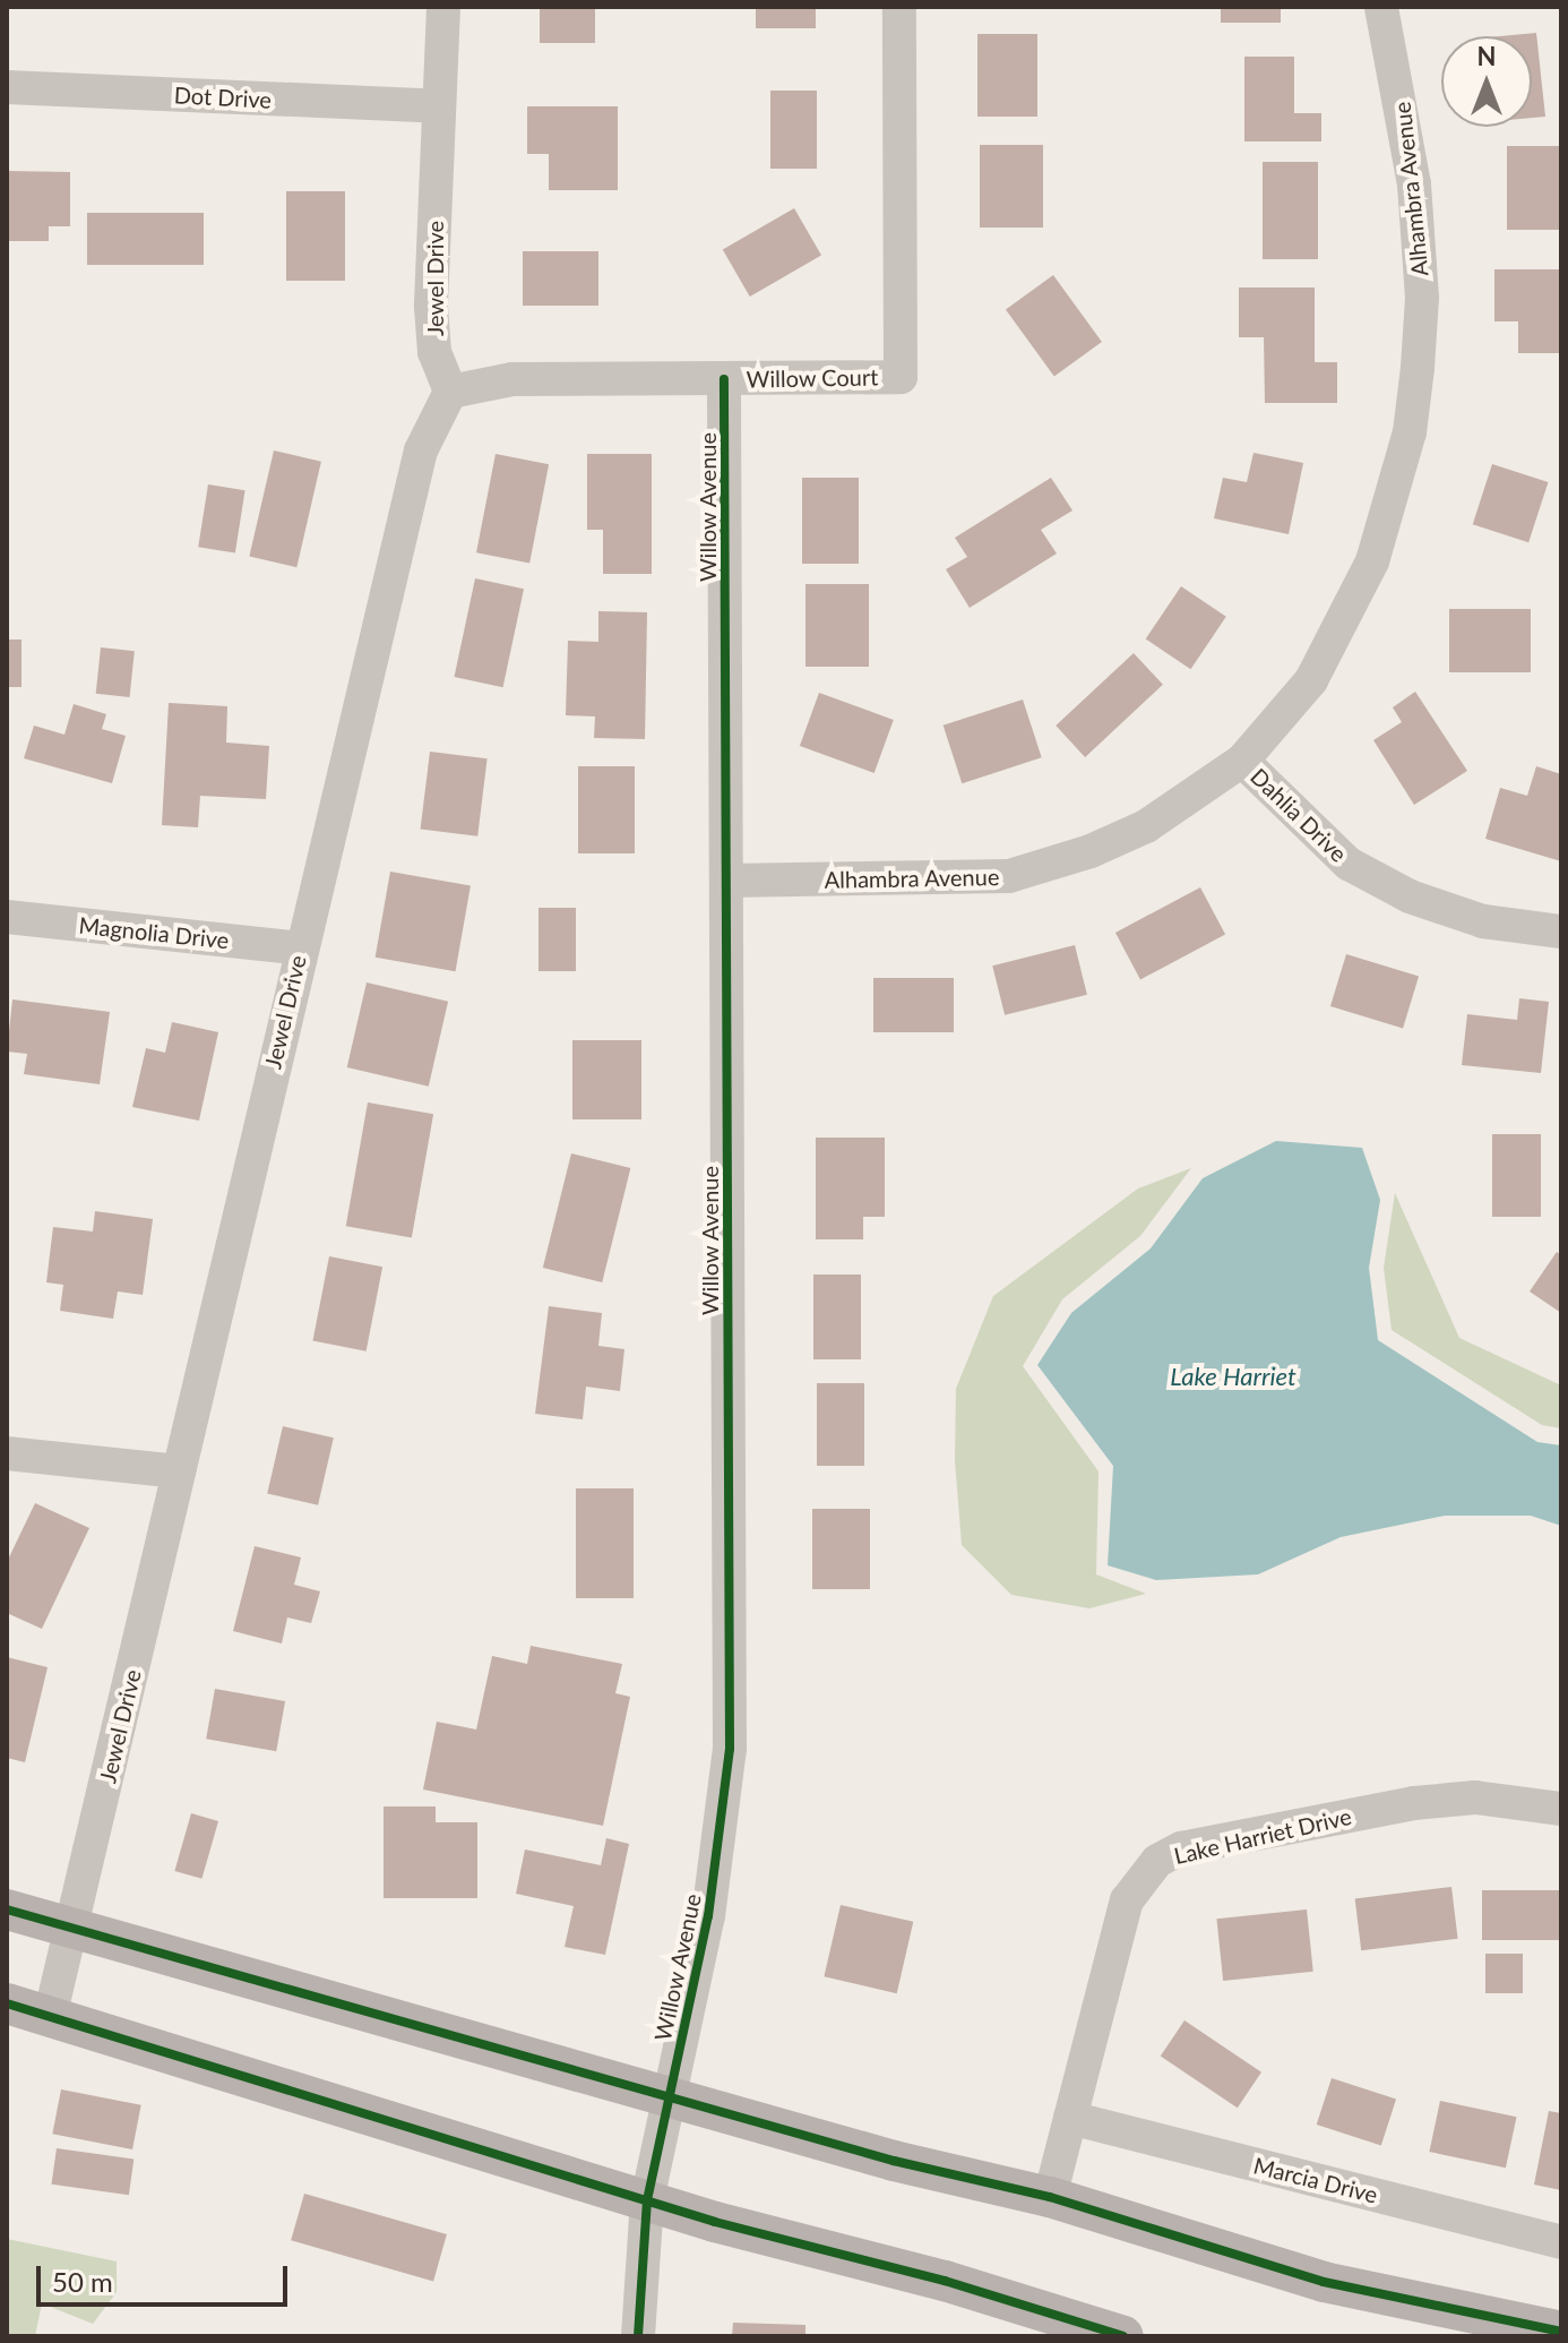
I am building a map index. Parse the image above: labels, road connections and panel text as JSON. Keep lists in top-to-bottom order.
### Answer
{
  "streets": {
    "street": [
      "Dot Drive",
      "Alhambra Avenue",
      "Jewel Drive",
      "Willow Court",
      "Willow Avenue",
      "Dahlia Drive",
      "Magnolia Drive",
      "Lake Harriet Drive",
      "Marcia Drive"
    ]
  },
  "crossings": [
    ["Dot Drive", "Jewel Drive"],
    ["Alhambra Avenue", "Willow Avenue"],
    ["Alhambra Avenue", "Dahlia Drive"],
    ["Jewel Drive", "Magnolia Drive"],
    ["Willow Court", "Willow Avenue"],
    ["Lake Harriet Drive", "Marcia Drive"]
  ],
  "water": ["Lake Harriet"],
  "scale_bar": "50 m",
  "north": "top"
}
